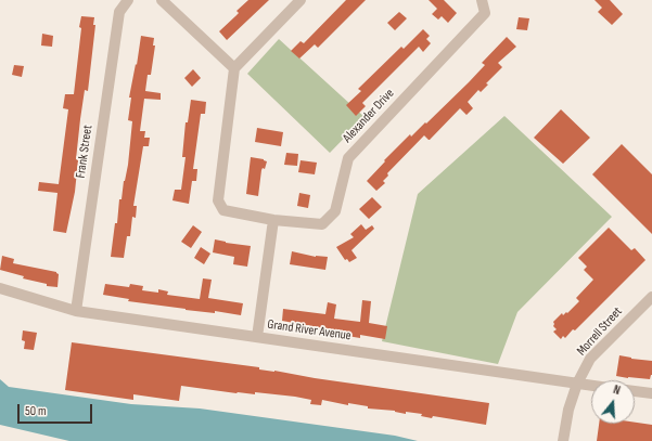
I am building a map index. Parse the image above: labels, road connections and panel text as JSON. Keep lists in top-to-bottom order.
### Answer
{
  "streets": {
    "street": [
      "Alexander Drive",
      "Frank Street",
      "Grand River Avenue",
      "Morrell Street"
    ]
  },
  "crossings": [
    ["Frank Street", "Grand River Avenue"],
    ["Grand River Avenue", "Morrell Street"]
  ],
  "scale_bar": "50 m",
  "north": "top"
}
